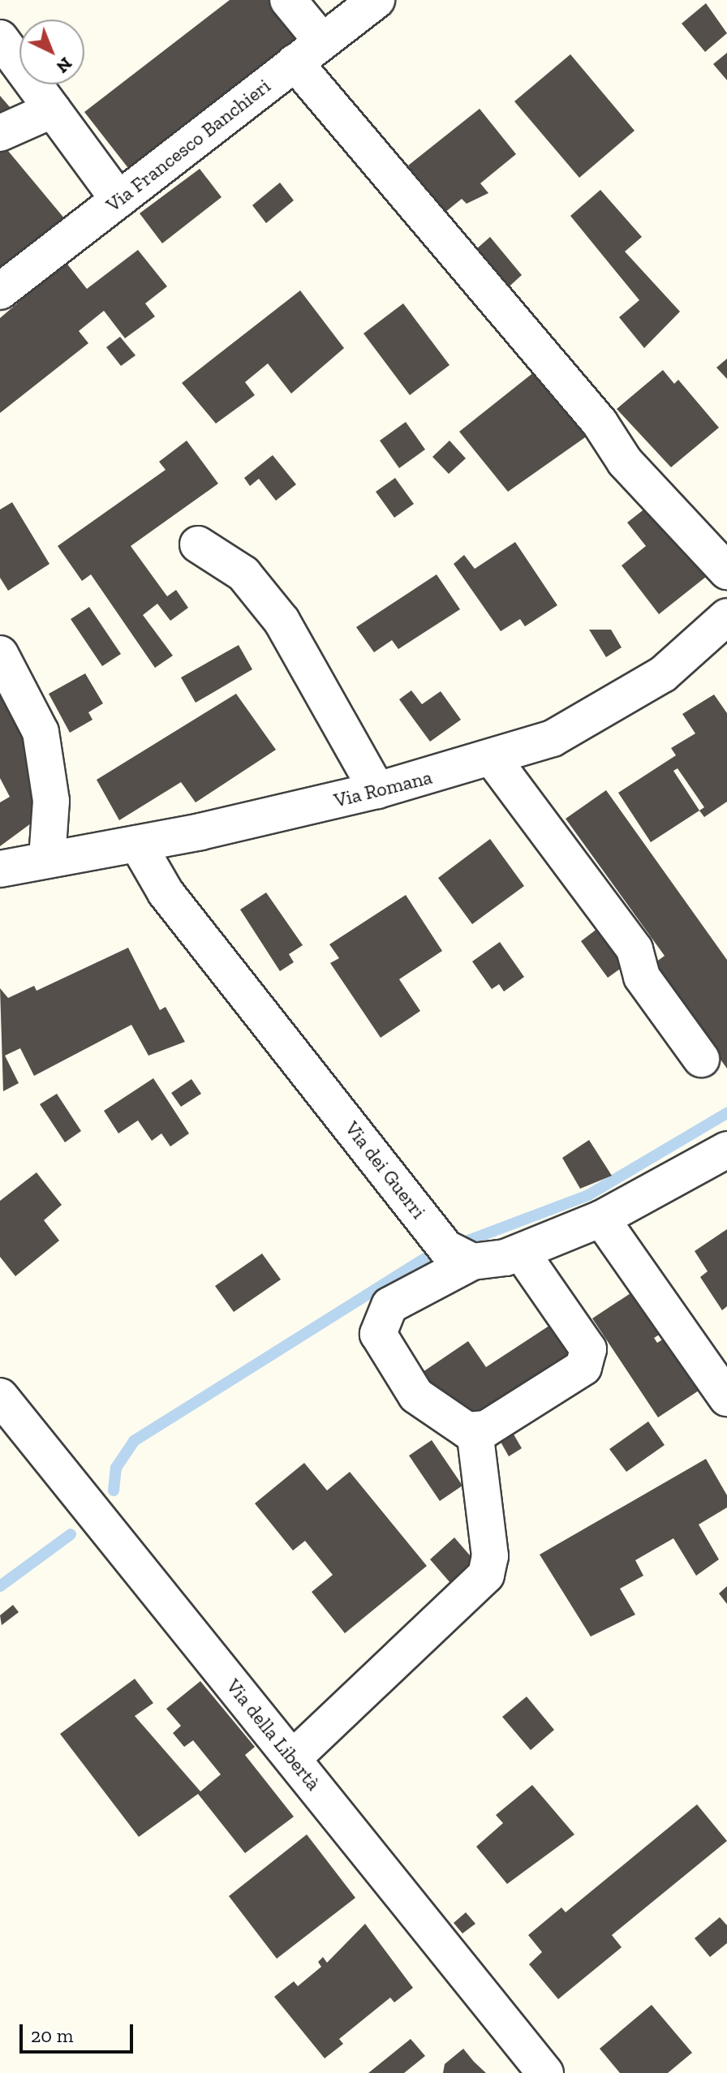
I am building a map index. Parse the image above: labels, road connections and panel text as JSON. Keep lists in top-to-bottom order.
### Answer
{
  "streets": {
    "street": [
      "Via Francesco Banchieri",
      "Via Romana",
      "Via dei Guerri",
      "Via della Libertà"
    ]
  },
  "crossings": [
    ["Via Romana", "Via dei Guerri"]
  ],
  "scale_bar": "20 m",
  "north": "bottom right"
}
